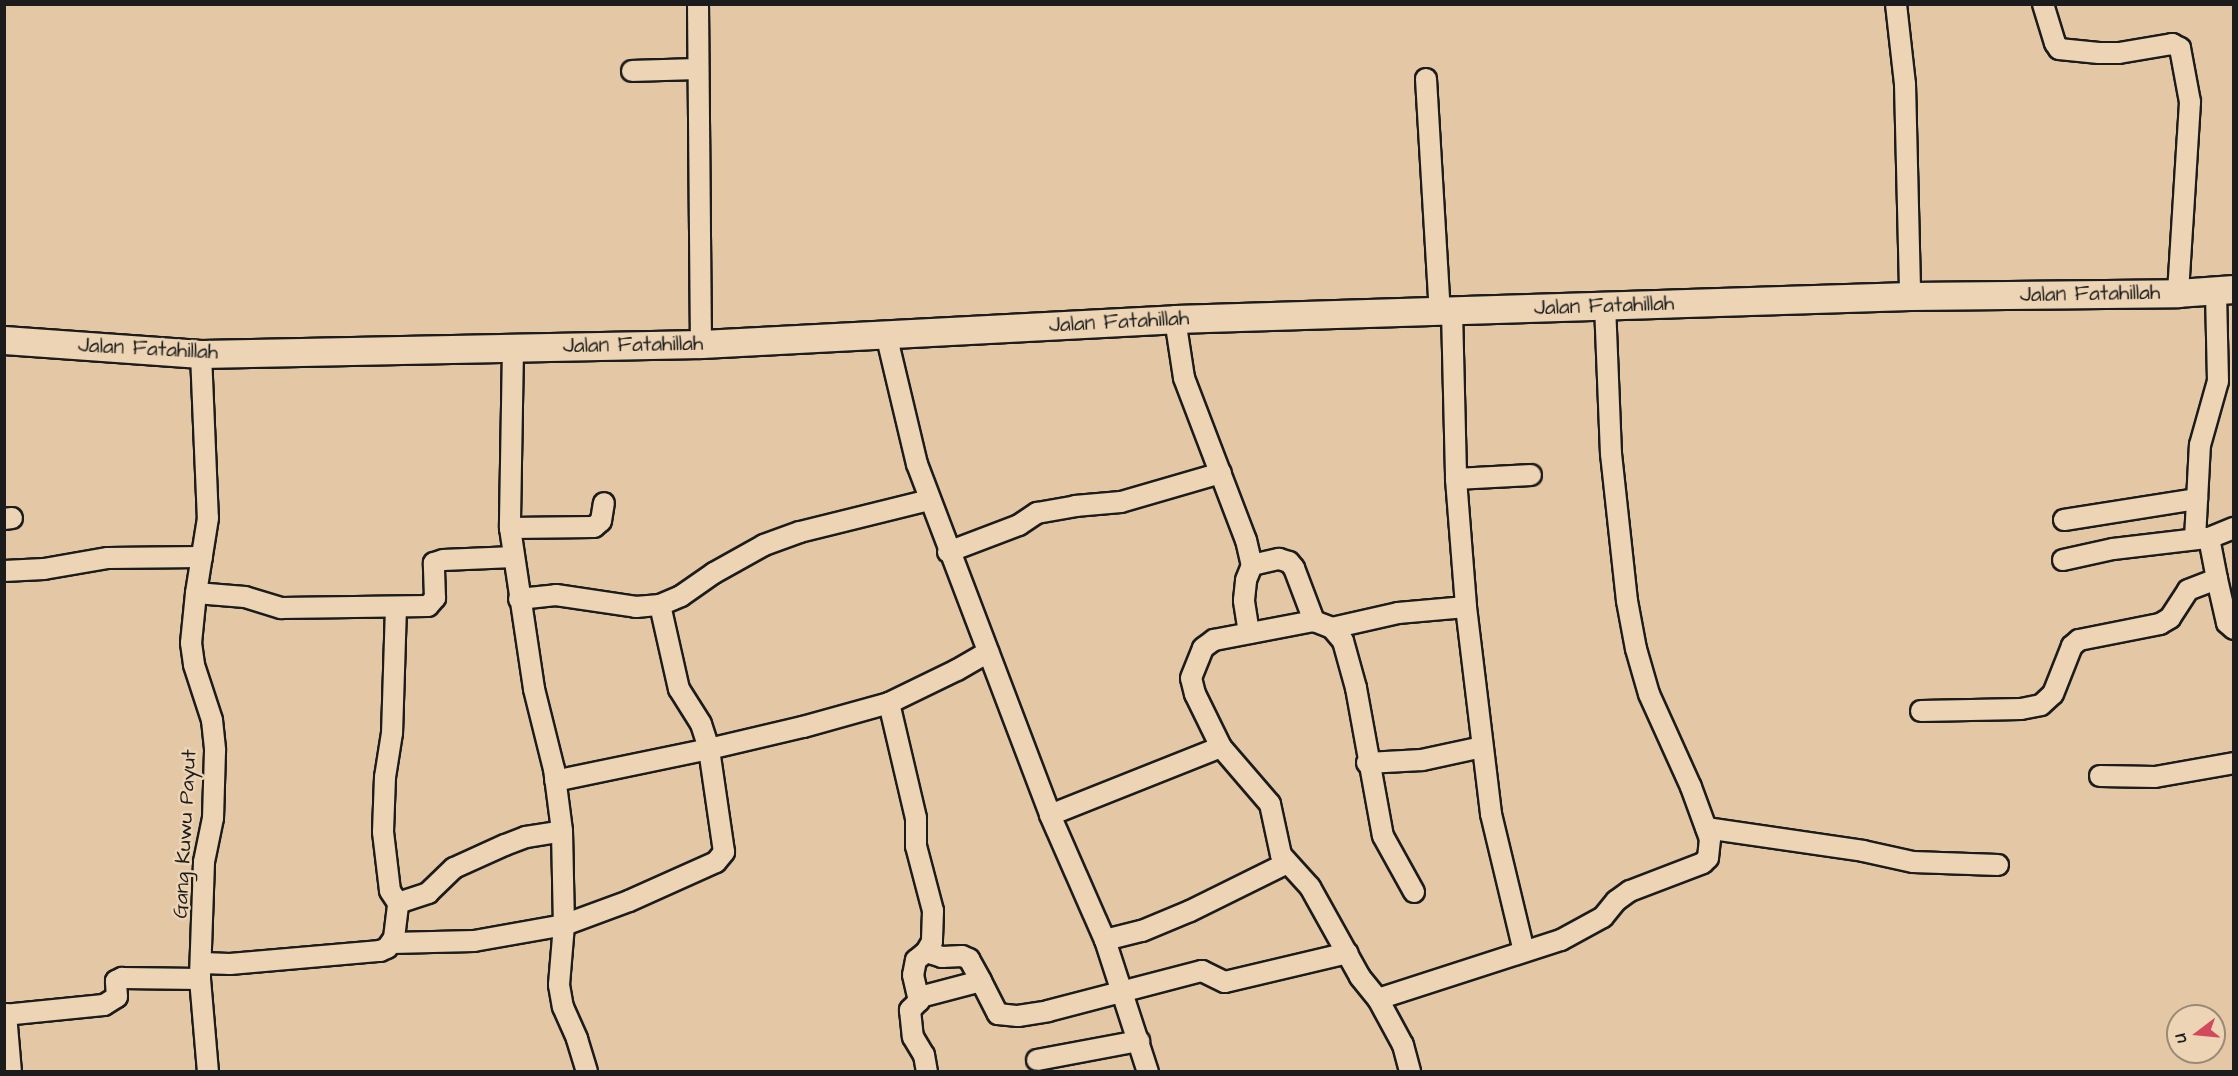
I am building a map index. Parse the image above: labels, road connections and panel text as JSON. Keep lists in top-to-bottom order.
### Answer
{
  "streets": {
    "street": ["Jalan Fatahillah", "Gang Kuwu Payut"]
  },
  "crossings": [
    ["Jalan Fatahillah", "Gang Kuwu Payut"]
  ],
  "north": "left"
}
